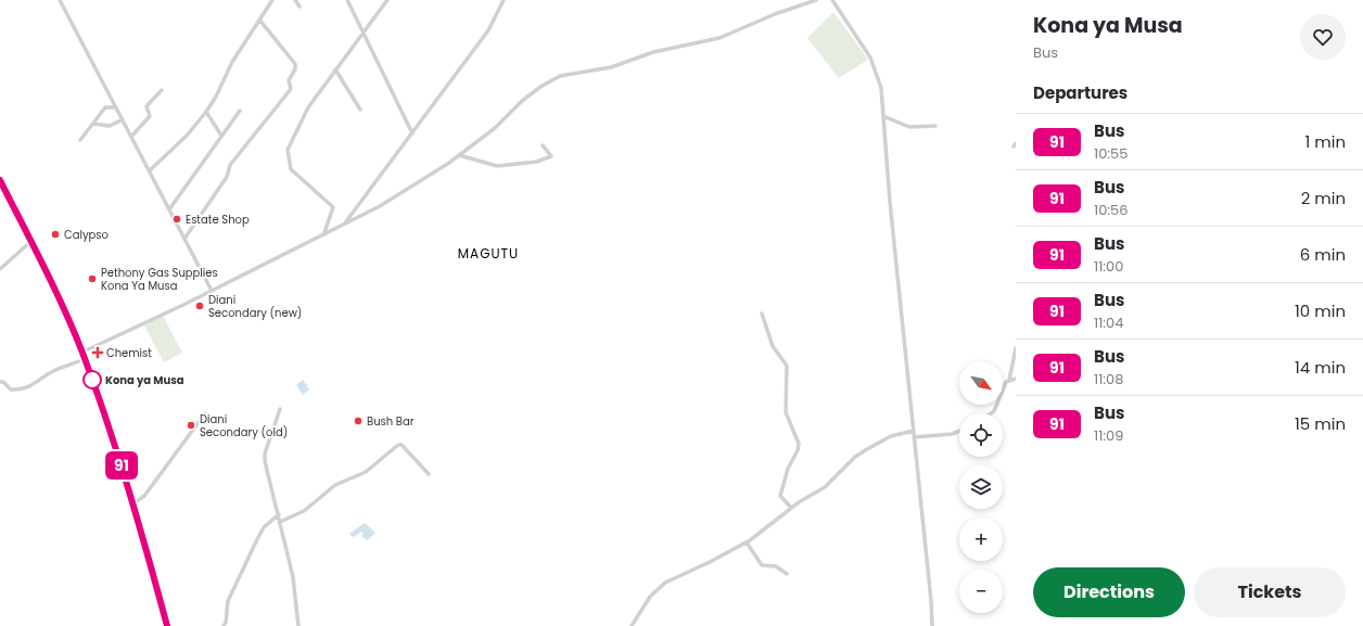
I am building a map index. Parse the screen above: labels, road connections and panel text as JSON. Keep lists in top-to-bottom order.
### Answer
{
  "districts": ["MAGUTU"],
  "places": {
    "other": [
      "Estate Shop",
      "Calypso",
      "Pethony Gas Supplies Kona Ya Musa",
      "Diani Secondary (new)",
      "Kona ya Musa",
      "Bush Bar",
      "Diani Secondary (old)"
    ],
    "health": ["Chemist"]
  },
  "lines": ["bus line 91"],
  "north": "bottom right",
  "page": {
    "on_map": "91",
    "heading": [
      ["Kona ya Musa", "Bus"],
      "Departures"
    ],
    "list": [
      {
        "mark": "91",
        "name": "Bus",
        "note": "10:55",
        "value": "1 min"
      },
      {
        "mark": "91",
        "name": "Bus",
        "note": "10:56",
        "value": "2 min"
      },
      {
        "mark": "91",
        "name": "Bus",
        "note": "11:00",
        "value": "6 min"
      },
      {
        "mark": "91",
        "name": "Bus",
        "note": "11:04",
        "value": "10 min"
      },
      {
        "mark": "91",
        "name": "Bus",
        "note": "11:08",
        "value": "14 min"
      },
      {
        "mark": "91",
        "name": "Bus",
        "note": "11:09",
        "value": "15 min"
      }
    ],
    "map_buttons": ["+", "−"],
    "buttons": ["Directions", "Tickets"]
  }
}
